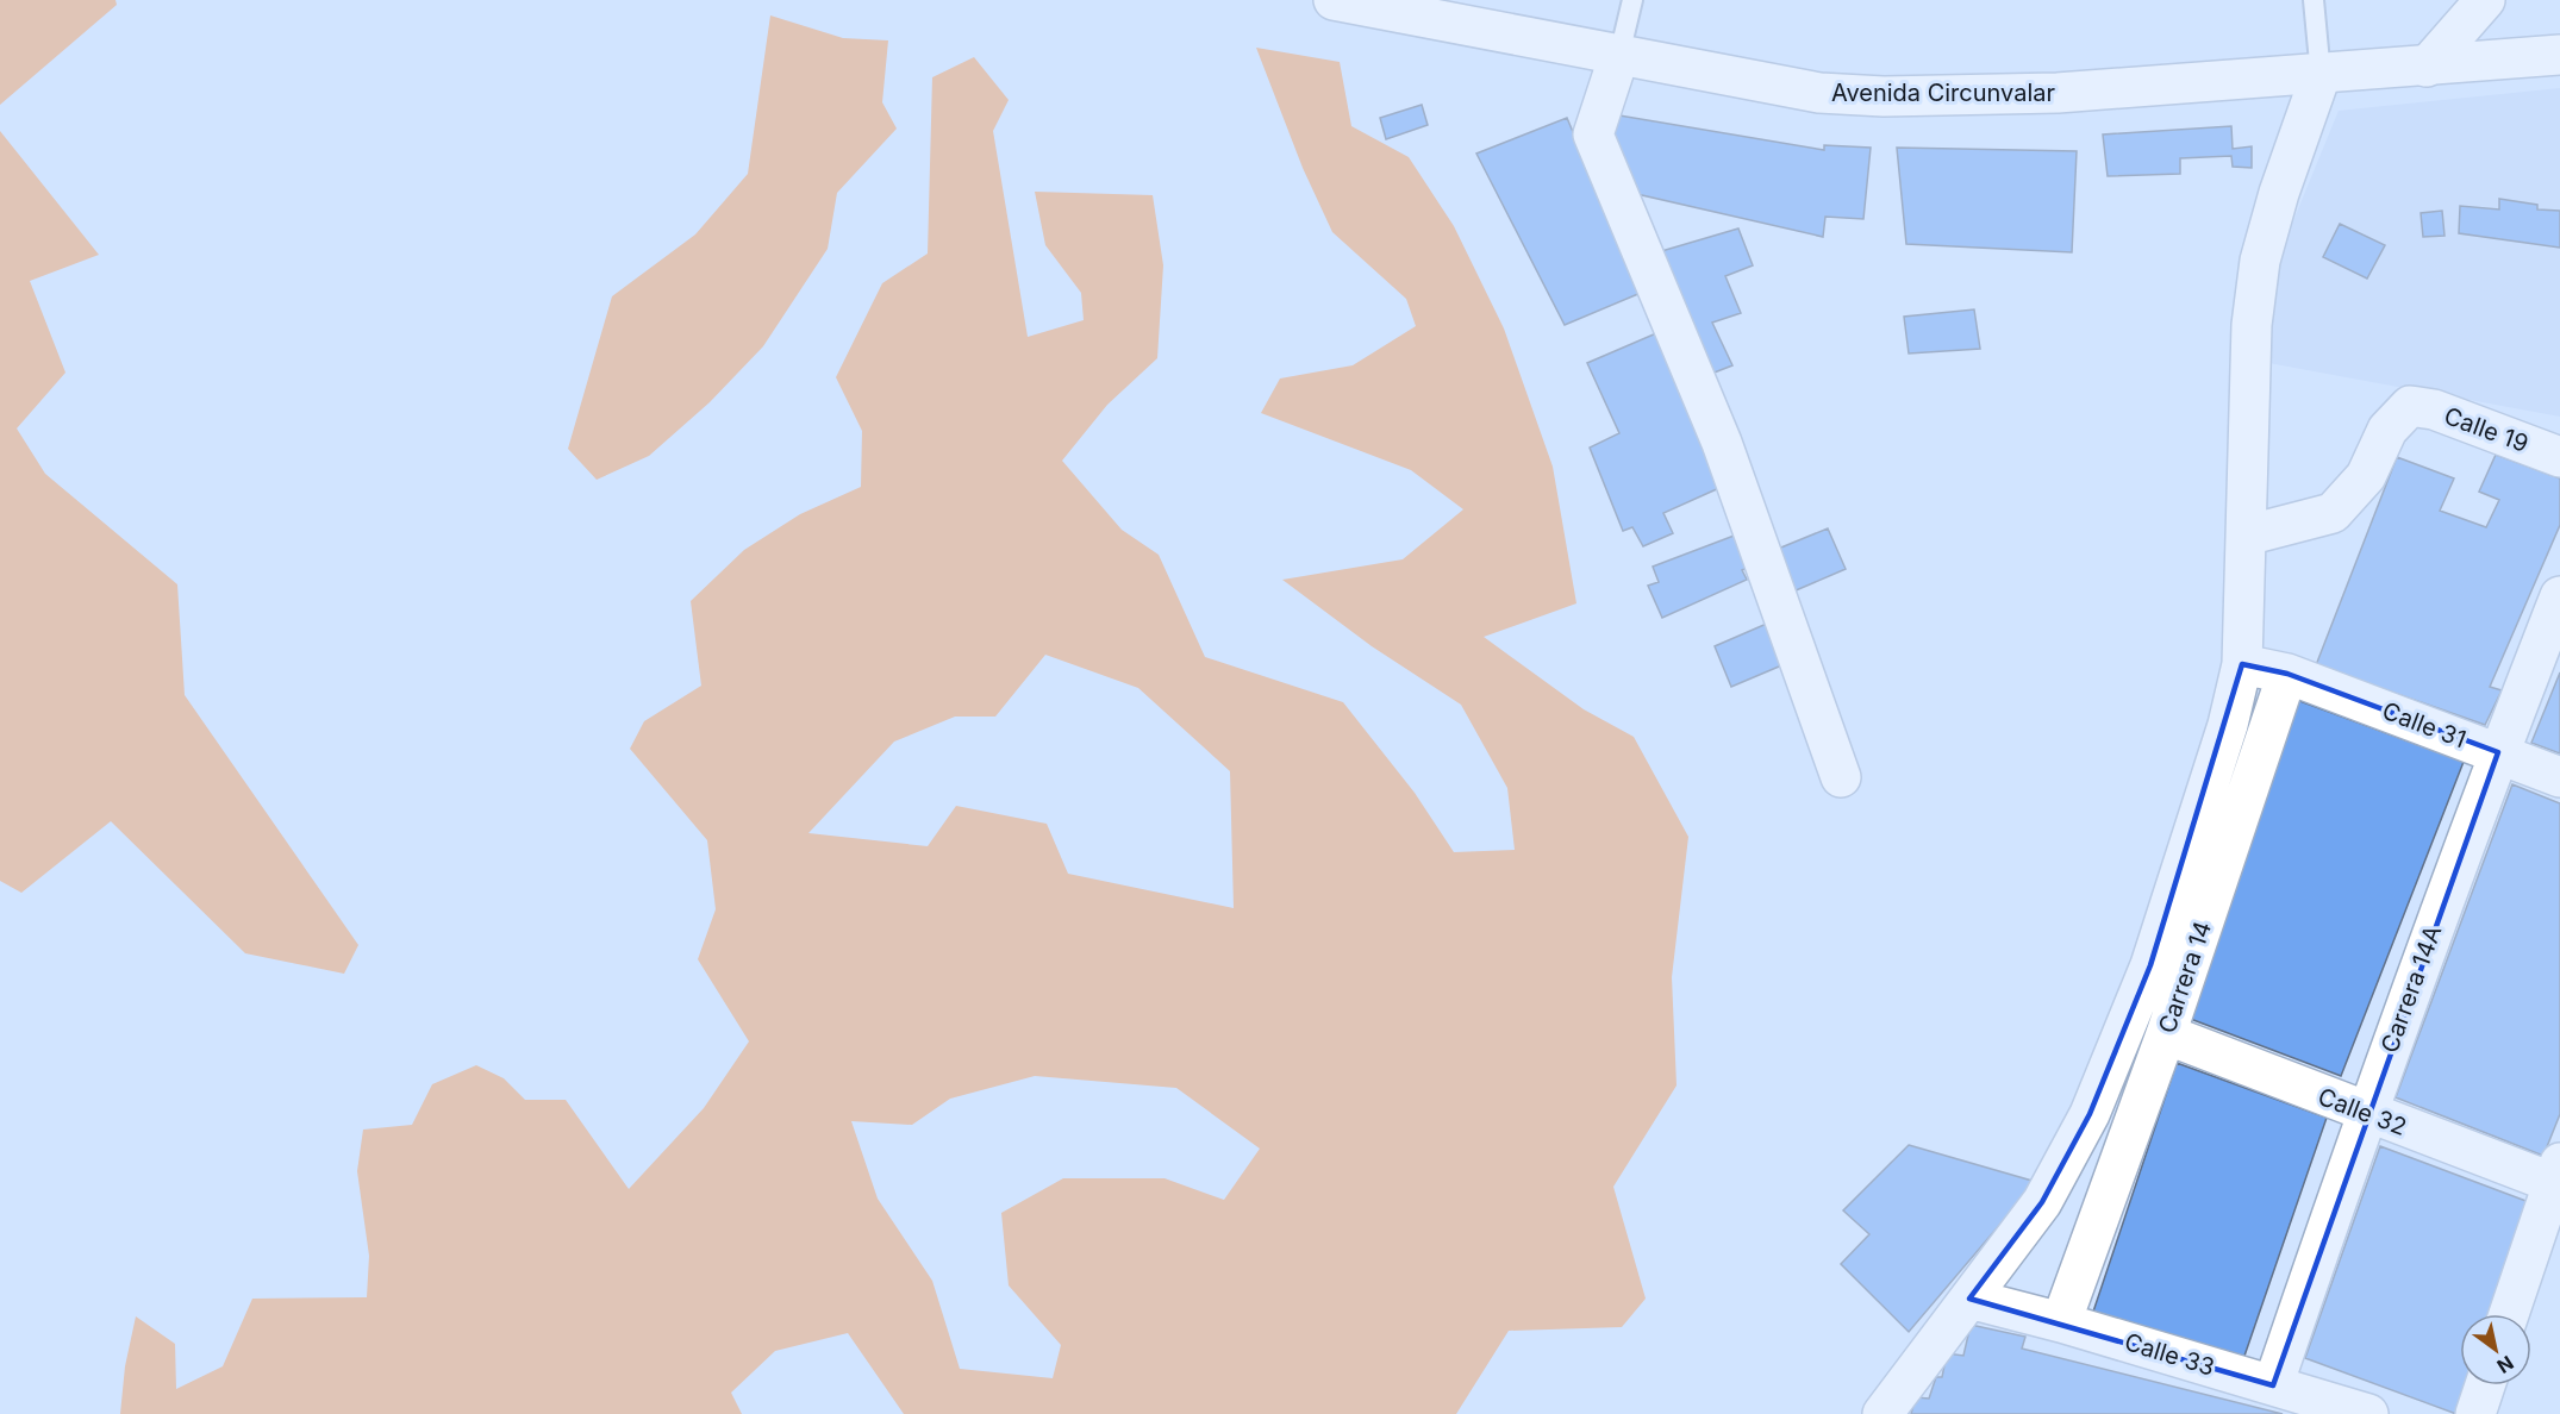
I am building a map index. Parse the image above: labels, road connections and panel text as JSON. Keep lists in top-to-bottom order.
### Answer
{
  "streets": {
    "street": [
      "Avenida Circunvalar",
      "Calle 19",
      "Calle 31",
      "Carrera 14",
      "Carrera 14A",
      "Calle 32",
      "Calle 33"
    ]
  },
  "crossings": [
    ["Calle 31", "Carrera 14"],
    ["Calle 31", "Carrera 14A"],
    ["Carrera 14", "Calle 32"],
    ["Carrera 14", "Calle 33"],
    ["Carrera 14A", "Calle 32"],
    ["Carrera 14A", "Calle 33"]
  ],
  "north": "bottom right"
}
